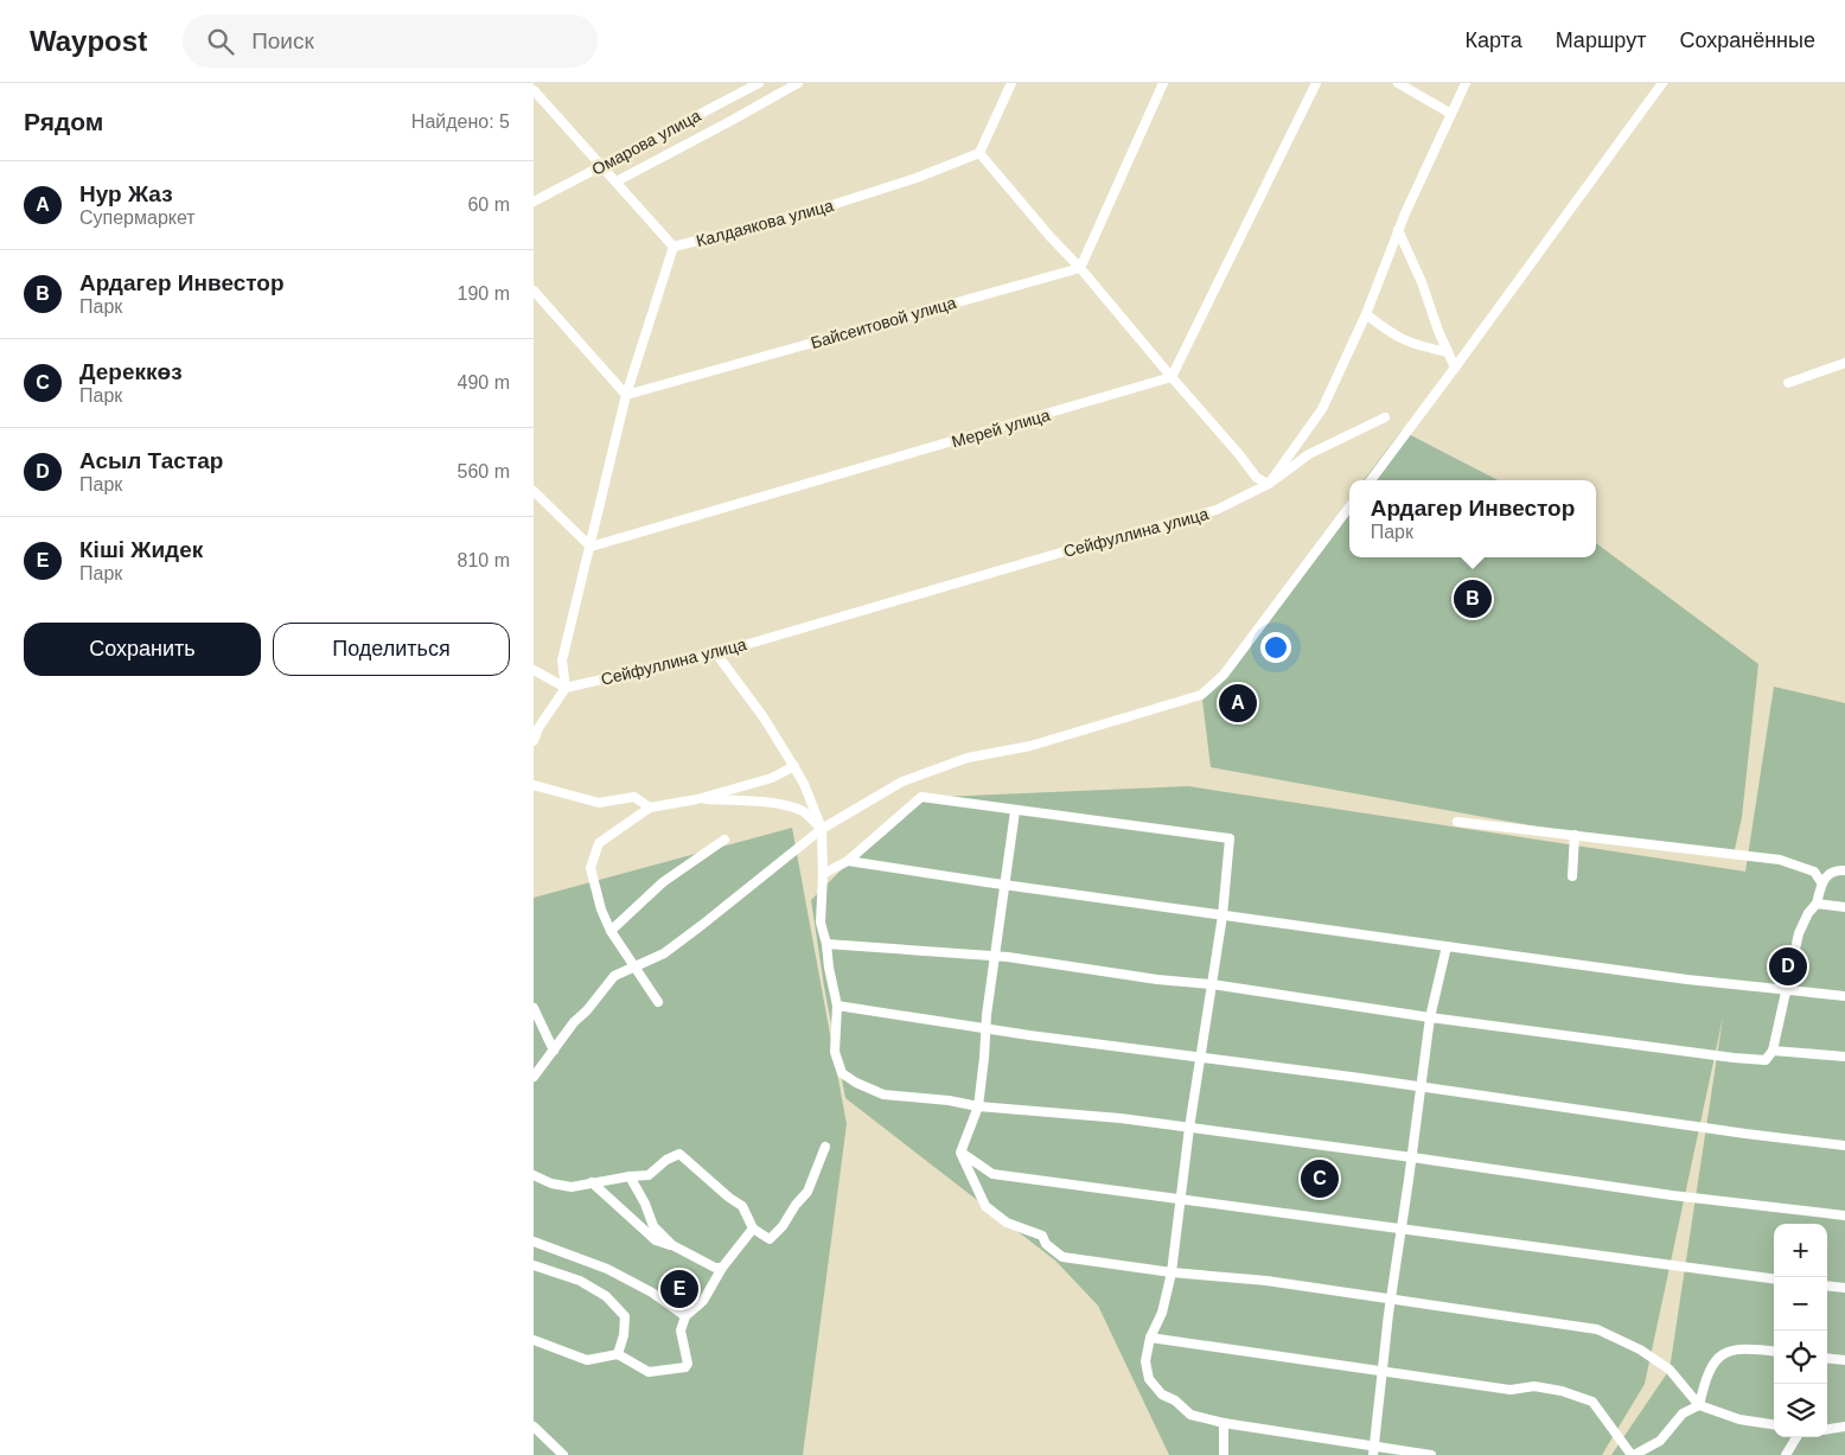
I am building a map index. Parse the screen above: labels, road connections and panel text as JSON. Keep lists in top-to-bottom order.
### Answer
{
  "streets": {
    "street": [
      "Омарова улица",
      "Калдаякова улица",
      "Байсеитовой улица",
      "Мерей улица",
      "Сейфуллина улица"
    ]
  },
  "crossings": [
    ["Омарова улица", "Калдаякова улица"]
  ],
  "page": {
    "header": "Waypost",
    "search": "Поиск",
    "nav": ["Карта", "Маршрут", "Сохранённые"],
    "heading": ["Рядом", "Найдено: 5"],
    "list": [
      {
        "mark": "A",
        "name": "Нур Жаз",
        "note": "Супермаркет",
        "value": "60 m"
      },
      {
        "mark": "B",
        "name": "Ардагер Инвестор",
        "note": "Парк",
        "value": "190 m"
      },
      {
        "mark": "C",
        "name": "Дереккөз",
        "note": "Парк",
        "value": "490 m"
      },
      {
        "mark": "D",
        "name": "Асыл Тастар",
        "note": "Парк",
        "value": "560 m"
      },
      {
        "mark": "E",
        "name": "Кіші Жидек",
        "note": "Парк",
        "value": "810 m"
      }
    ],
    "popup": ["Ардагер Инвестор", "Парк"],
    "pins": [
      "B",
      "A",
      "D",
      "C",
      "E"
    ],
    "buttons": ["Сохранить", "Поделиться"],
    "map_buttons": ["+", "−"]
  }
}
